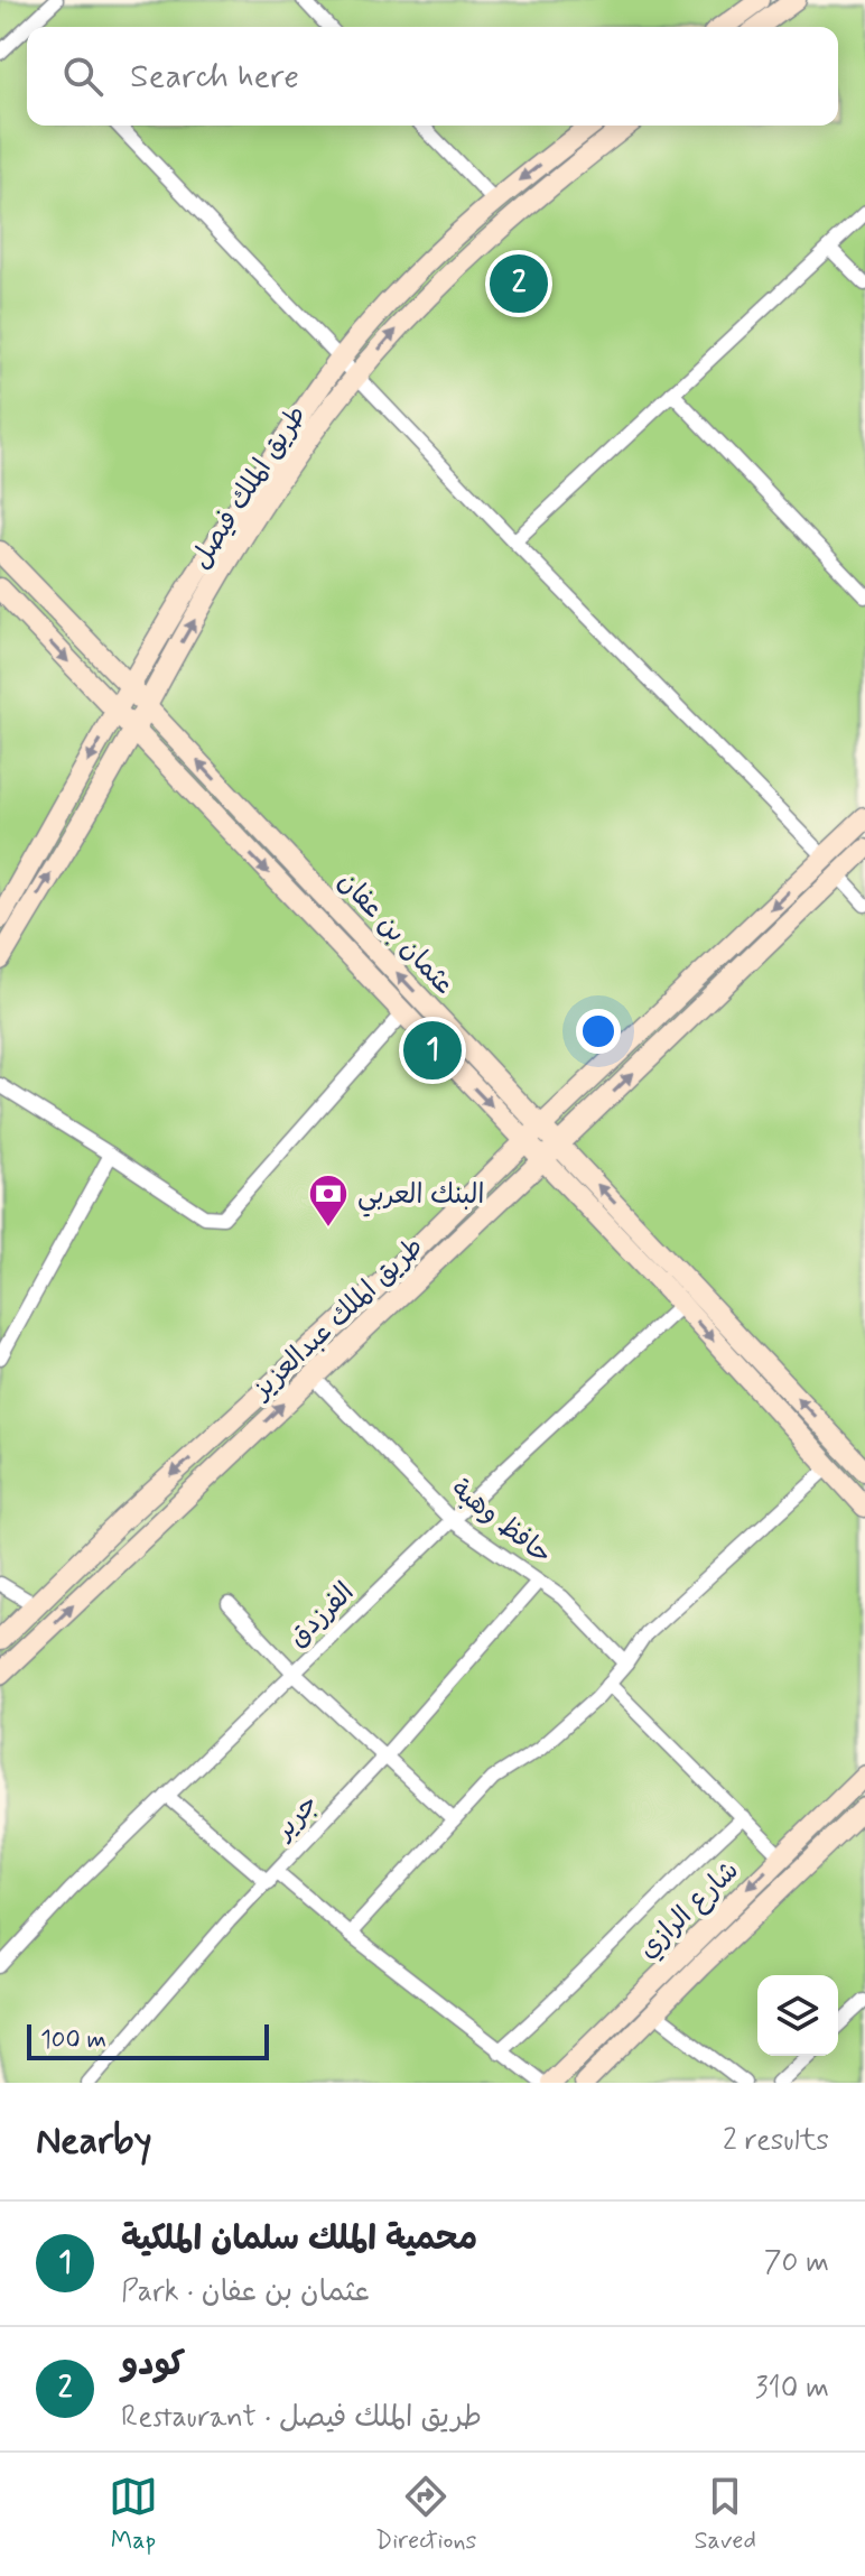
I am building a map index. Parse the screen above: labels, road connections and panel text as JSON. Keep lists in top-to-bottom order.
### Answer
{
  "streets": {
    "street": [
      "طريق الملك فيصل",
      "عثمان بن عفان",
      "طريق الملك عبدالعزيز",
      "حافظ وهبة",
      "الفرزدق",
      "جرير",
      "شارع الرازي"
    ]
  },
  "crossings": [
    ["طريق الملك فيصل", "عثمان بن عفان"],
    ["عثمان بن عفان", "طريق الملك عبدالعزيز"],
    ["عثمان بن عفان", "الفرزدق"],
    ["طريق الملك عبدالعزيز", "حافظ وهبة"],
    ["حافظ وهبة", "الفرزدق"],
    ["حافظ وهبة", "جرير"]
  ],
  "places": {
    "bank": ["البنك العربي"]
  },
  "scale_bar": "100 m",
  "page": {
    "search": "Search here",
    "pins": ["2", "1"],
    "scale": "100 m",
    "heading": ["Nearby", "2 results"],
    "list": [
      {
        "mark": "1",
        "name": "محمية الملك سلمان الملكية",
        "note": "Park · عثمان بن عفان",
        "value": "70 m"
      },
      {
        "mark": "2",
        "name": "كودو",
        "note": "Restaurant · طريق الملك فيصل",
        "value": "310 m"
      }
    ],
    "nav": ["Map", "Directions", "Saved"]
  }
}
